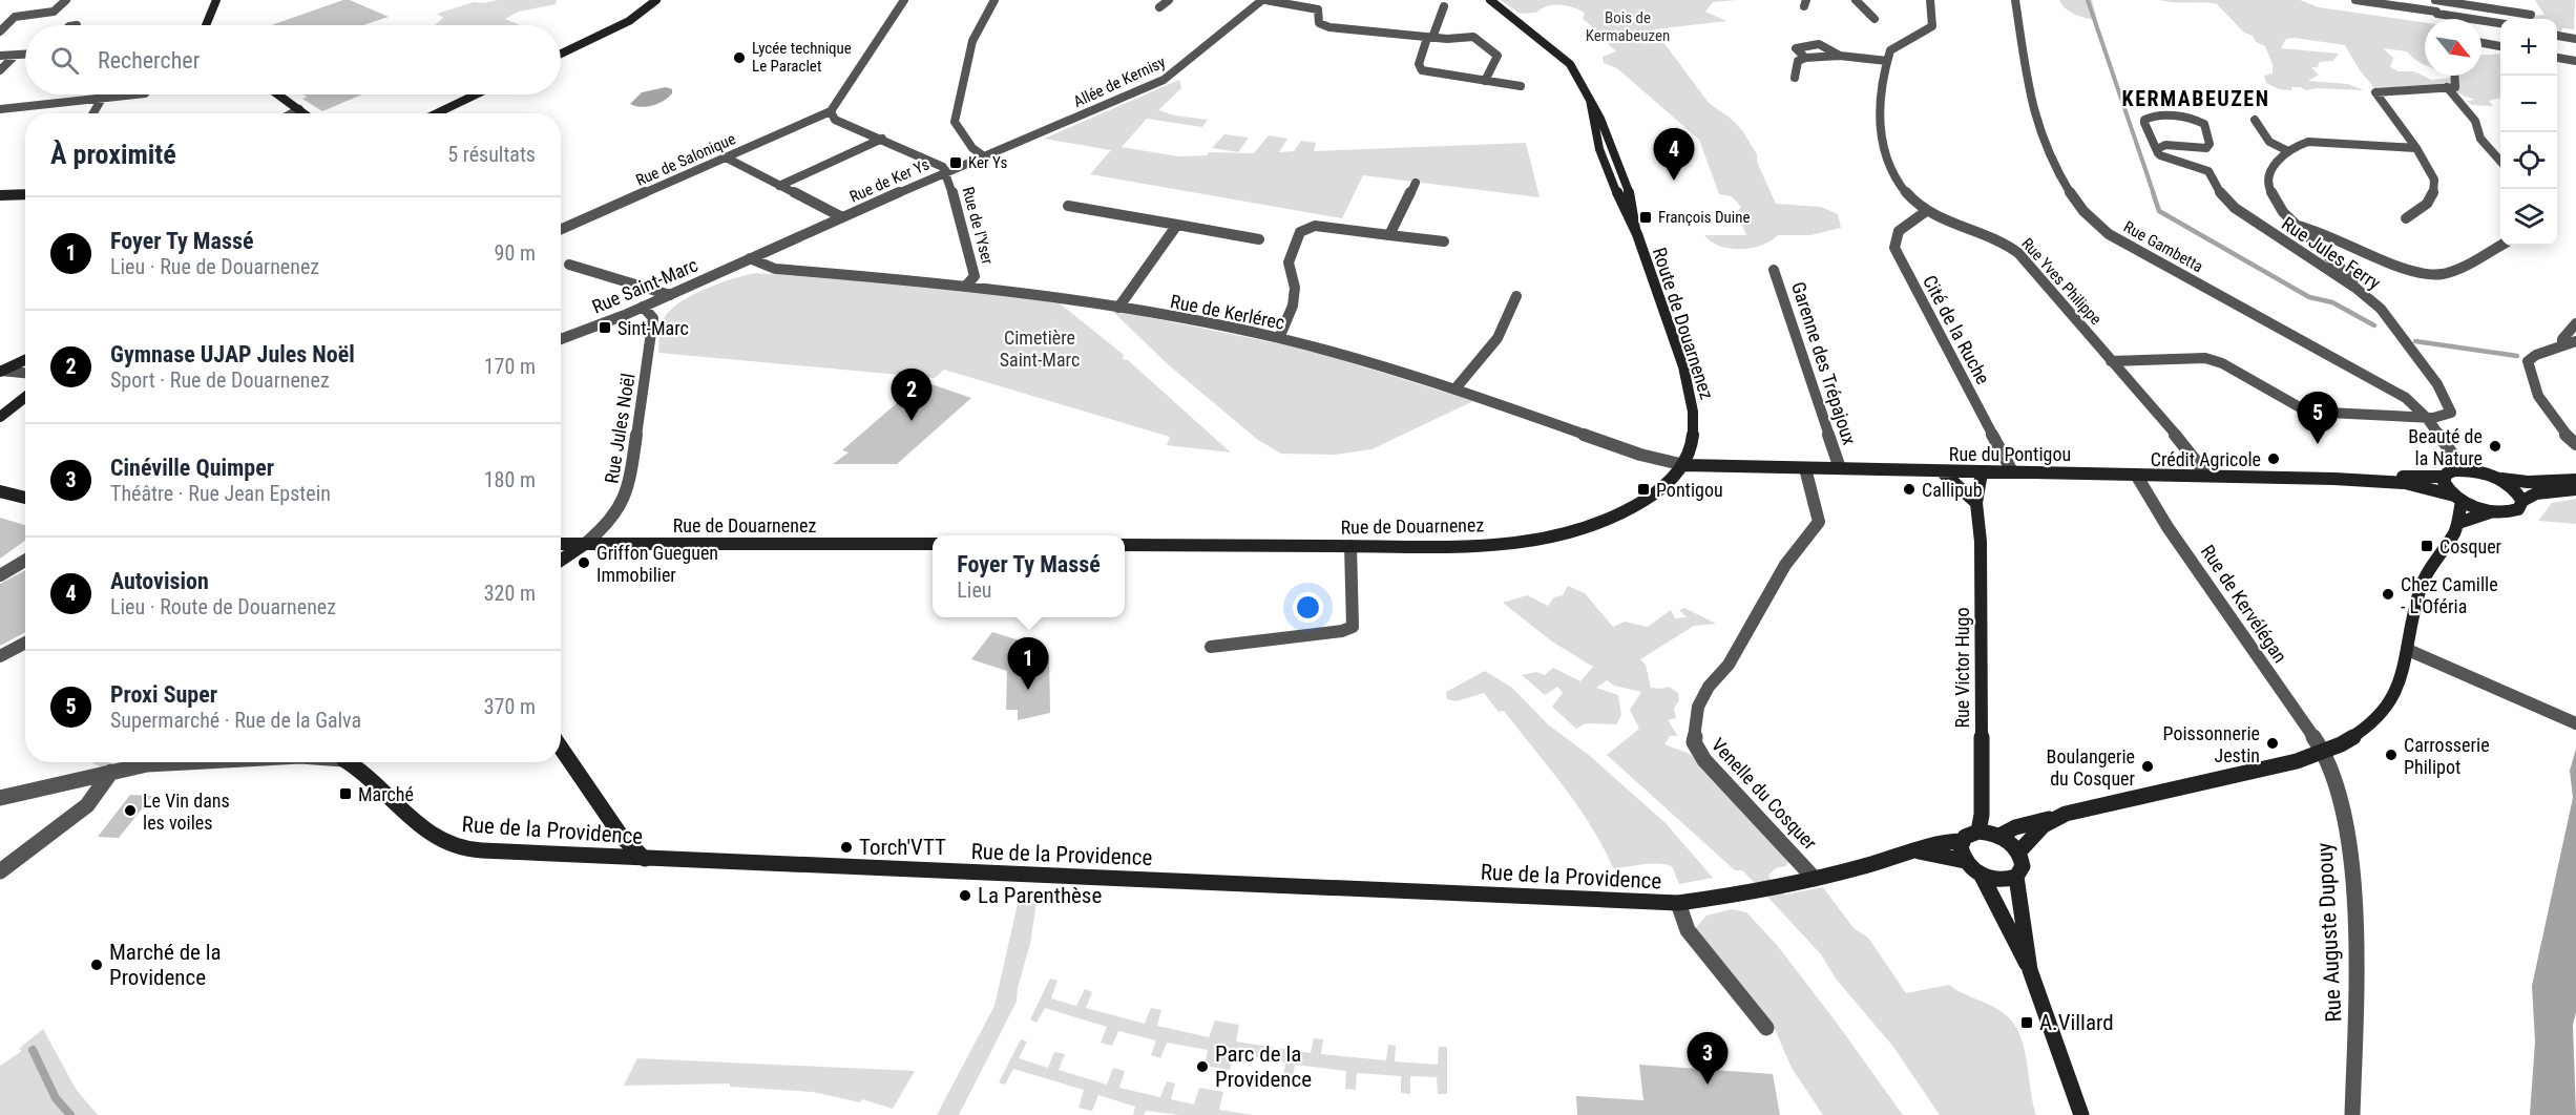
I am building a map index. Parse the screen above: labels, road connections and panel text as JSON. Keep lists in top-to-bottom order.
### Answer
{
  "streets": {
    "street": [
      "Allée de Kernisy",
      "Rue de Salonique",
      "Rue de Ker Ys",
      "Rue de l'Yser",
      "Rue Gambetta",
      "Rue Jules Ferry",
      "Rue Yves Philippe",
      "Rue Saint-Marc",
      "Rue de Kerlérec",
      "Route de Douarnenez",
      "Cité de la Ruche",
      "Garenne des Trépajoux",
      "Rue Jules Noël",
      "Rue du Pontigou",
      "Rue de Douarnenez",
      "Rue de Kervélégan",
      "Rue Victor Hugo",
      "Venelle du Cosquer",
      "Rue de la Providence",
      "Rue Auguste Dupouy"
    ]
  },
  "crossings": [
    ["Allée de Kernisy", "Rue de Ker Ys"],
    ["Rue de Ker Ys", "Rue de l'Yser"],
    ["Rue de Ker Ys", "Rue Saint-Marc"],
    ["Rue de Ker Ys", "Rue de Kerlérec"],
    ["Rue de l'Yser", "Rue de Kerlérec"],
    ["Rue Gambetta", "Rue Jules Ferry"],
    ["Rue Yves Philippe", "Cité de la Ruche"],
    ["Rue Yves Philippe", "Rue du Pontigou"],
    ["Rue Saint-Marc", "Rue de Kerlérec"],
    ["Rue Saint-Marc", "Rue Jules Noël"],
    ["Rue de Kerlérec", "Route de Douarnenez"],
    ["Rue de Kerlérec", "Rue du Pontigou"],
    ["Rue de Kerlérec", "Rue de Douarnenez"],
    ["Route de Douarnenez", "Rue du Pontigou"],
    ["Route de Douarnenez", "Rue de Douarnenez"],
    ["Cité de la Ruche", "Rue du Pontigou"],
    ["Garenne des Trépajoux", "Rue du Pontigou"],
    ["Rue Jules Noël", "Rue de Douarnenez"],
    ["Rue du Pontigou", "Rue de Douarnenez"],
    ["Rue du Pontigou", "Rue de Kervélégan"],
    ["Rue du Pontigou", "Rue Victor Hugo"],
    ["Rue du Pontigou", "Venelle du Cosquer"],
    ["Rue de Kervélégan", "Rue Auguste Dupouy"],
    ["Rue Victor Hugo", "Rue de la Providence"],
    ["Venelle du Cosquer", "Rue de la Providence"]
  ],
  "districts": ["KERMABEUZEN"],
  "parks": ["Bois de Kermabeuzen", "Cimetière Saint-Marc"],
  "places": {
    "other": [
      "Lycée technique Le Paraclet",
      "Beauté de la Nature",
      "Crédit Agricole",
      "Callipub",
      "Griffon Gueguen Immobilier",
      "Chez Camille - L'Oféria",
      "Poissonnerie Jestin",
      "Carrosserie Philipot",
      "Boulangerie du Cosquer",
      "Le Vin dans les voiles",
      "Torch'VTT",
      "La Parenthèse",
      "Marché de la Providence",
      "Parc de la Providence"
    ],
    "transit": [
      "Ker Ys",
      "François Duine",
      "Sint-Marc",
      "Pontigou",
      "Cosquer",
      "Marché",
      "A.Villard"
    ]
  },
  "north": "bottom right",
  "page": {
    "map_buttons": ["+", "−"],
    "search": "Rechercher",
    "heading": ["À proximité", "5 résultats"],
    "pins": [
      "4",
      "2",
      "5",
      "1",
      "3"
    ],
    "list": [
      {
        "mark": "1",
        "name": "Foyer Ty Massé",
        "note": "Lieu · Rue de Douarnenez",
        "value": "90 m"
      },
      {
        "mark": "2",
        "name": "Gymnase UJAP Jules Noël",
        "note": "Sport · Rue de Douarnenez",
        "value": "170 m"
      },
      {
        "mark": "3",
        "name": "Cinéville Quimper",
        "note": "Théâtre · Rue Jean Epstein",
        "value": "180 m"
      },
      {
        "mark": "4",
        "name": "Autovision",
        "note": "Lieu · Route de Douarnenez",
        "value": "320 m"
      },
      {
        "mark": "5",
        "name": "Proxi Super",
        "note": "Supermarché · Rue de la Galva",
        "value": "370 m"
      }
    ],
    "popup": ["Foyer Ty Massé", "Lieu"]
  }
}
